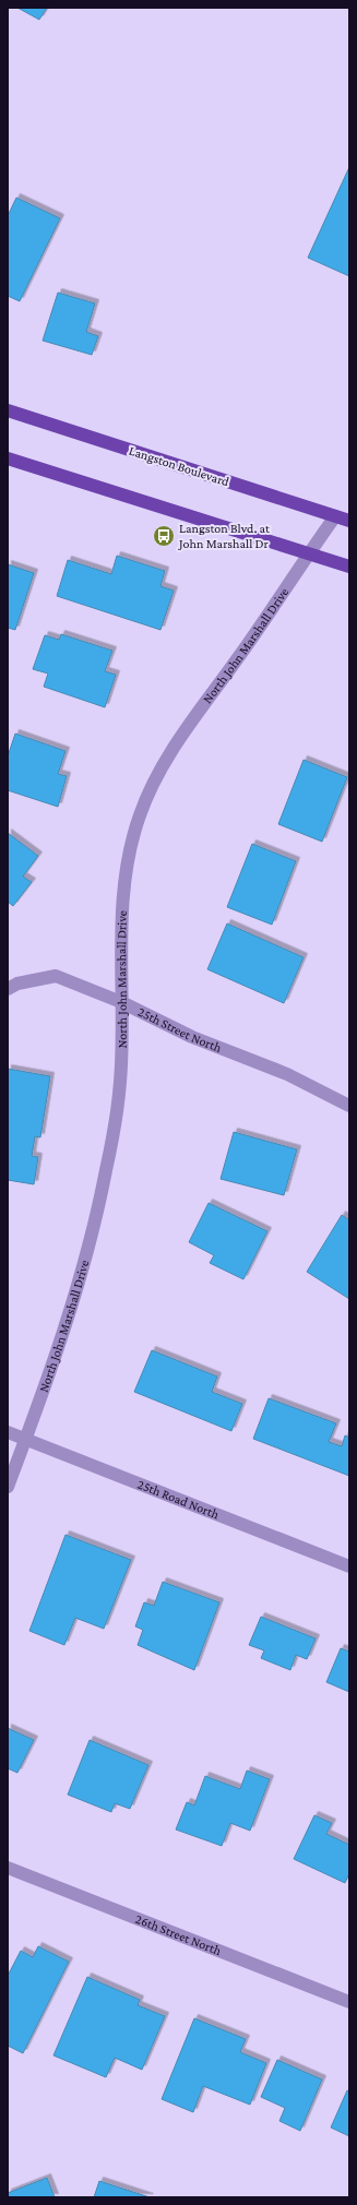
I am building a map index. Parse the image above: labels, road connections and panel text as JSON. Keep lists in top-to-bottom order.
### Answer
{
  "streets": {
    "main road": ["Langston Boulevard"],
    "street": [
      "North John Marshall Drive",
      "25th Street North",
      "25th Road North",
      "26th Street North"
    ]
  },
  "crossings": [
    ["Langston Boulevard", "North John Marshall Drive"],
    ["North John Marshall Drive", "25th Street North"],
    ["North John Marshall Drive", "25th Road North"]
  ],
  "places": {
    "bus stop": ["Langston Blvd. at John Marshall Dr"]
  }
}
